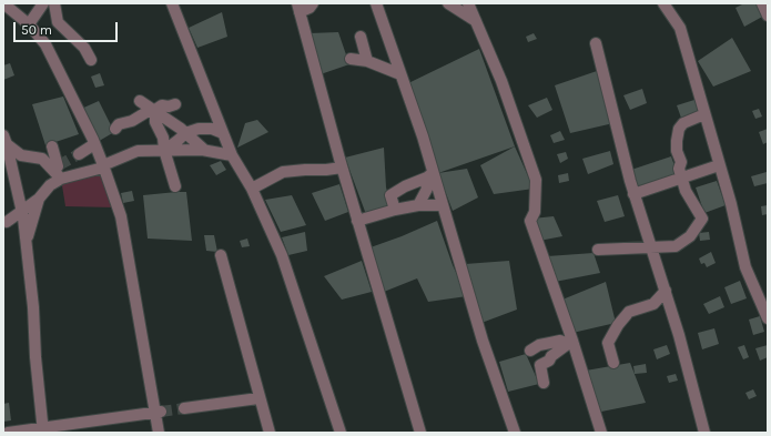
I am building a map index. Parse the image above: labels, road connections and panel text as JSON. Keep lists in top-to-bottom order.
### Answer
{
  "scale_bar": "50 m"
}
